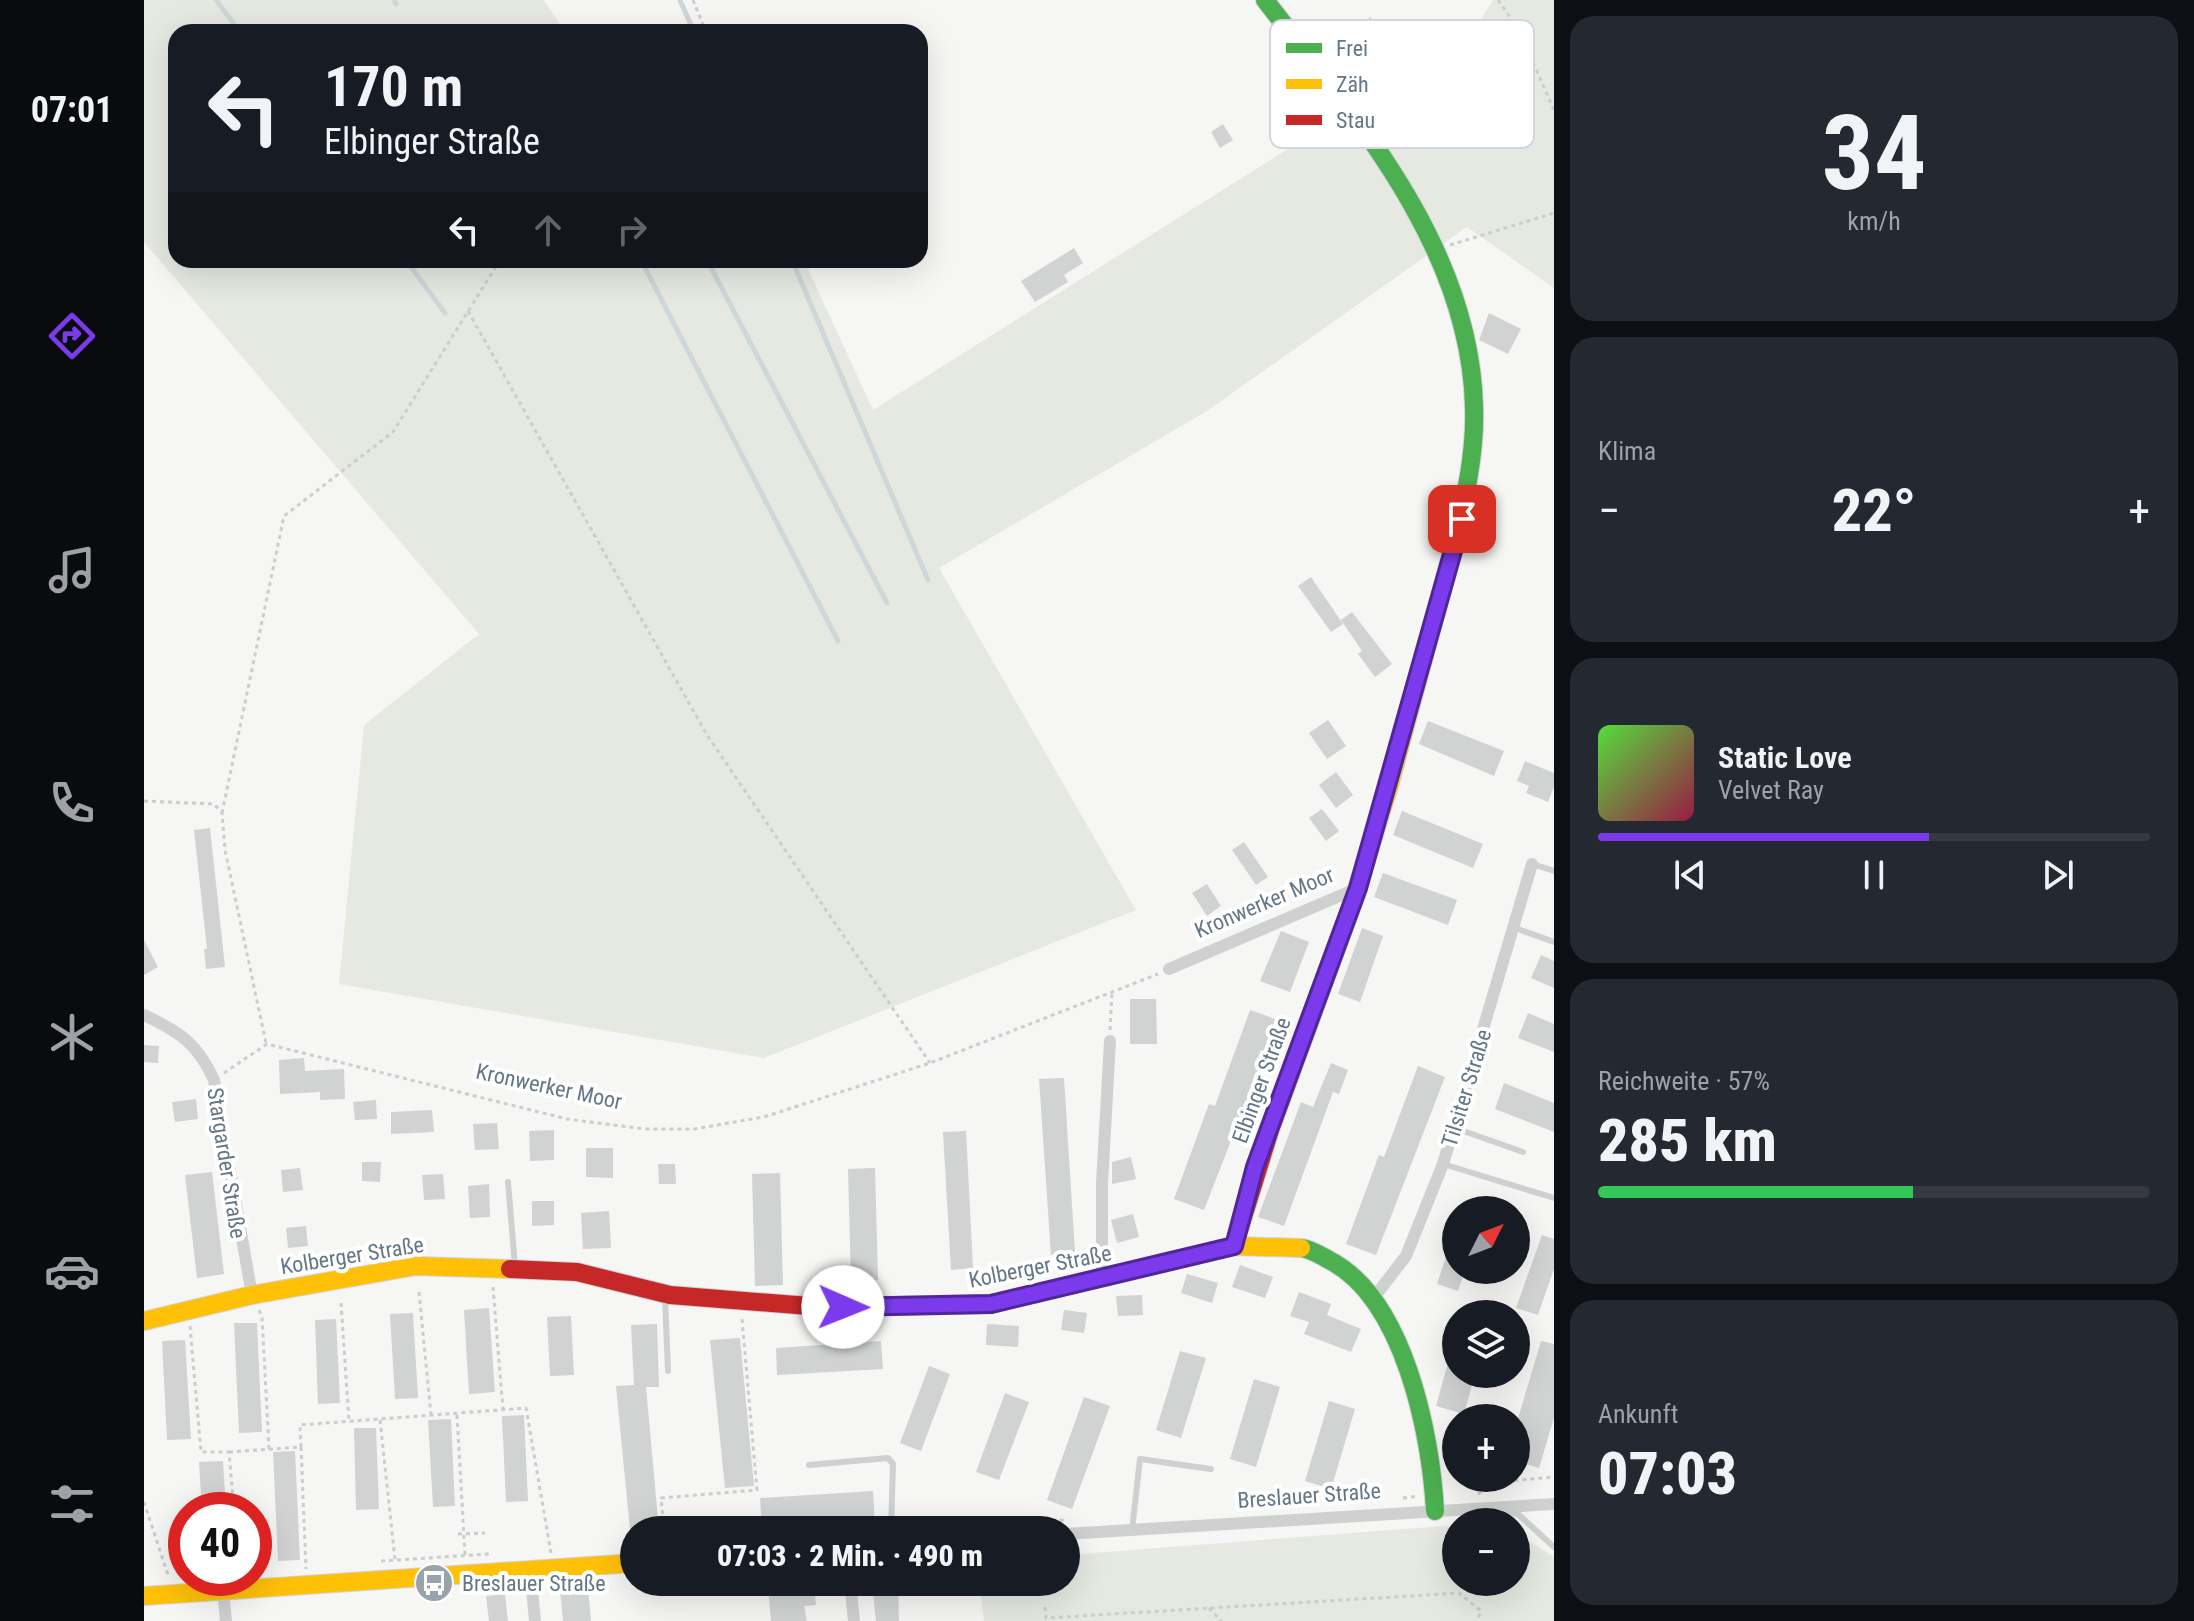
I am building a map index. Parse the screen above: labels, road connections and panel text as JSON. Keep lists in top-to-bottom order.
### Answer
{
  "streets": {
    "street": [
      "Kronwerker Moor",
      "Elbinger Straße",
      "Tilsiter Straße",
      "Stargarder Straße",
      "Kolberger Straße",
      "Breslauer Straße"
    ]
  },
  "crossings": [
    ["Kronwerker Moor", "Elbinger Straße"],
    ["Elbinger Straße", "Kolberger Straße"],
    ["Tilsiter Straße", "Kolberger Straße"],
    ["Stargarder Straße", "Kolberger Straße"],
    ["Kolberger Straße", "Breslauer Straße"]
  ],
  "places": {
    "bus stop": ["Breslauer Straße"]
  },
  "legend": ["Frei", "Zäh", "Stau"],
  "north": "top right",
  "page": {
    "tabs": "07:01",
    "tile": [
      ["34", "km/h"],
      "Klima",
      ["Reichweite · 57%", "285 km"],
      ["Ankunft", "07:03"]
    ],
    "turn": ["170 m", "Elbinger Straße"],
    "heat": ["−", "22°", "+"],
    "song": ["Static Love", "Velvet Ray"],
    "map_buttons": ["+", "−"],
    "limit": "40",
    "trip": "07:03 · 2 Min. · 490 m"
  }
}
